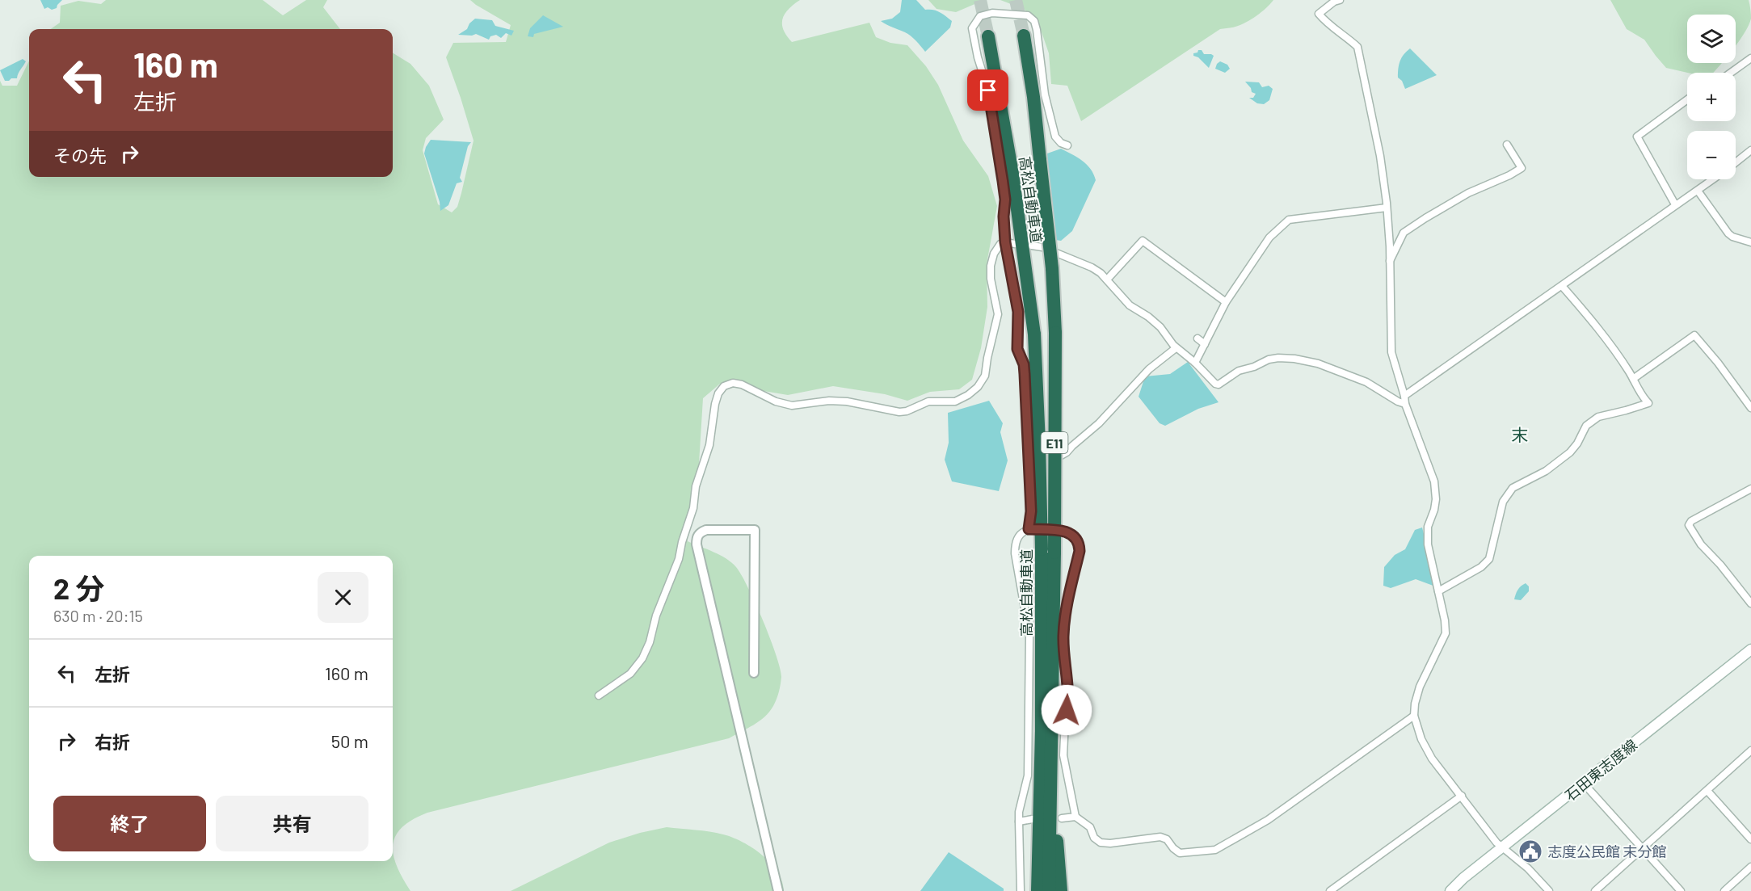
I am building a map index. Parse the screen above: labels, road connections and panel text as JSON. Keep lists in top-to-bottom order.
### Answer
{
  "streets": {
    "highway": ["高松自動車道", "E11"],
    "main road": ["石田東志度線"]
  },
  "districts": ["末"],
  "places": {
    "public building": ["志度公民館 末分館"]
  },
  "page": {
    "map_buttons": ["+", "−"],
    "turn": ["160 m", "左折"],
    "then": "その先",
    "heading": ["2 分", "630 m · 20:15"],
    "list": [
      {
        "name": "左折",
        "value": "160 m"
      },
      {
        "name": "右折",
        "value": "50 m"
      }
    ],
    "buttons": ["終了", "共有"]
  }
}
